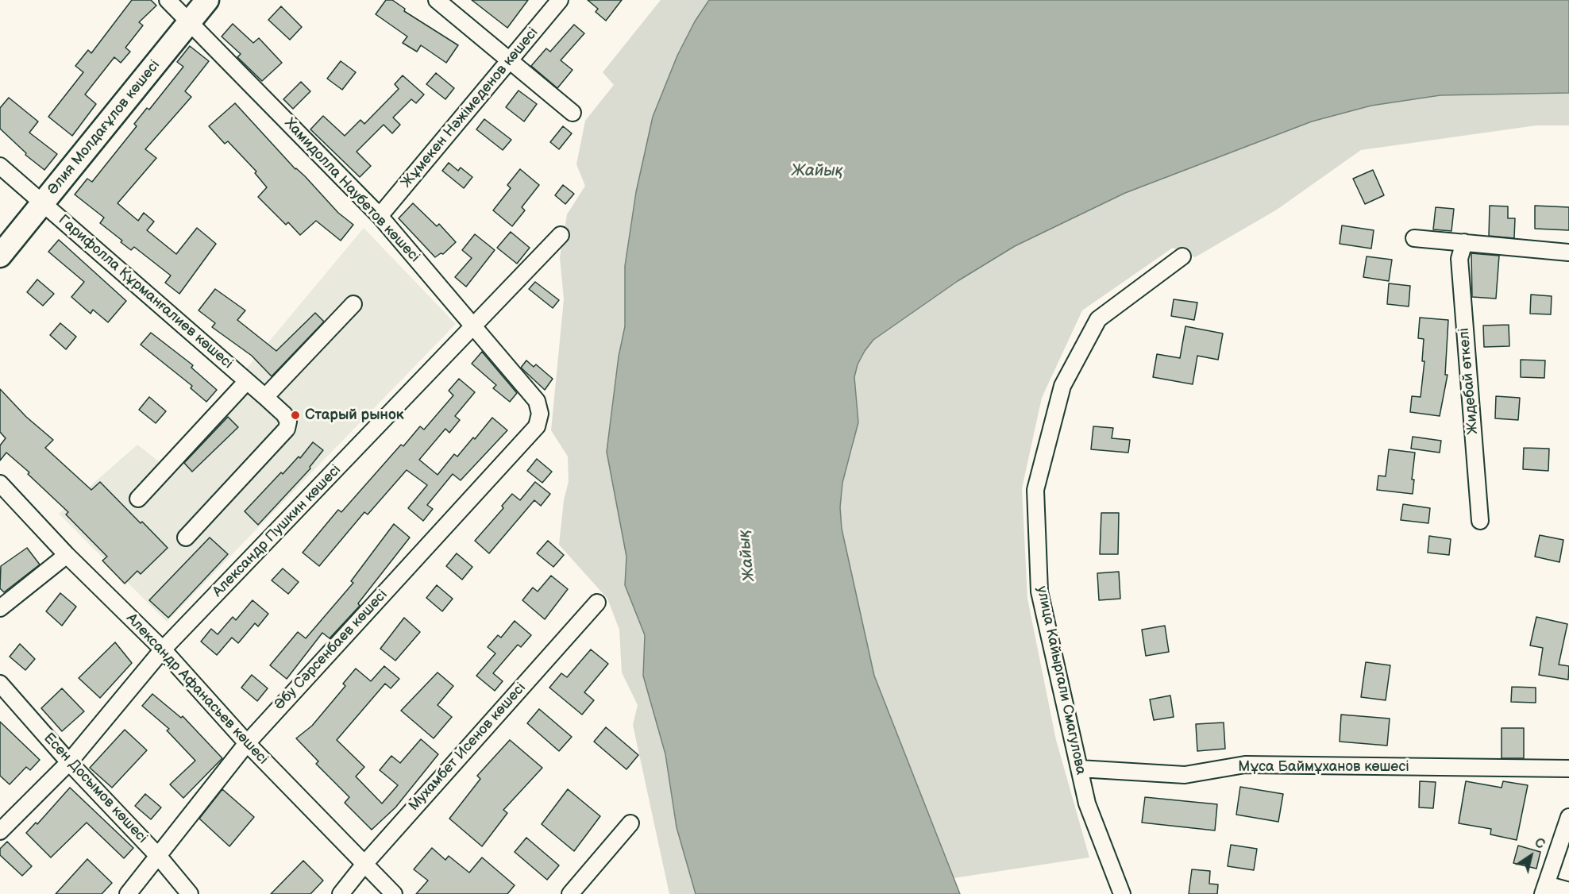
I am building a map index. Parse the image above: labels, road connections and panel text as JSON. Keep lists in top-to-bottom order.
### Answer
{
  "streets": {
    "main road": ["Әлия Молдағұлов көшесі"],
    "street": [
      "Жұмекен Нәжімеденов көшесі",
      "Хамидолла Наубетов көшесі",
      "Гарифолла Құрманғалиев көшесі",
      "Жидебай өткелі",
      "Александр Пушкин көшесі",
      "Әбу Сәрсенбаев көшесі",
      "улица Кайыргали Смагулова",
      "Александр Афанасьев көшесі",
      "Мухамбет Исенов көшесі",
      "Мұса Баймұханов көшесі",
      "Есен Досымов көшесі"
    ]
  },
  "crossings": [
    ["Жұмекен Нәжімеденов көшесі", "Хамидолла Наубетов көшесі"],
    ["Әлия Молдағұлов көшесі", "Хамидолла Наубетов көшесі"],
    ["Әлия Молдағұлов көшесі", "Гарифолла Құрманғалиев көшесі"],
    ["Хамидолла Наубетов көшесі", "Александр Пушкин көшесі"],
    ["Хамидолла Наубетов көшесі", "Әбу Сәрсенбаев көшесі"],
    ["Александр Пушкин көшесі", "Александр Афанасьев көшесі"],
    ["Александр Пушкин көшесі", "Есен Досымов көшесі"],
    ["Әбу Сәрсенбаев көшесі", "Александр Афанасьев көшесі"],
    ["Әбу Сәрсенбаев көшесі", "Есен Досымов көшесі"],
    ["улица Кайыргали Смагулова", "Мұса Баймұханов көшесі"],
    ["Александр Афанасьев көшесі", "Мухамбет Исенов көшесі"]
  ],
  "water": ["Жайық"],
  "places": ["Старый рынок"],
  "north": "top right"
}
